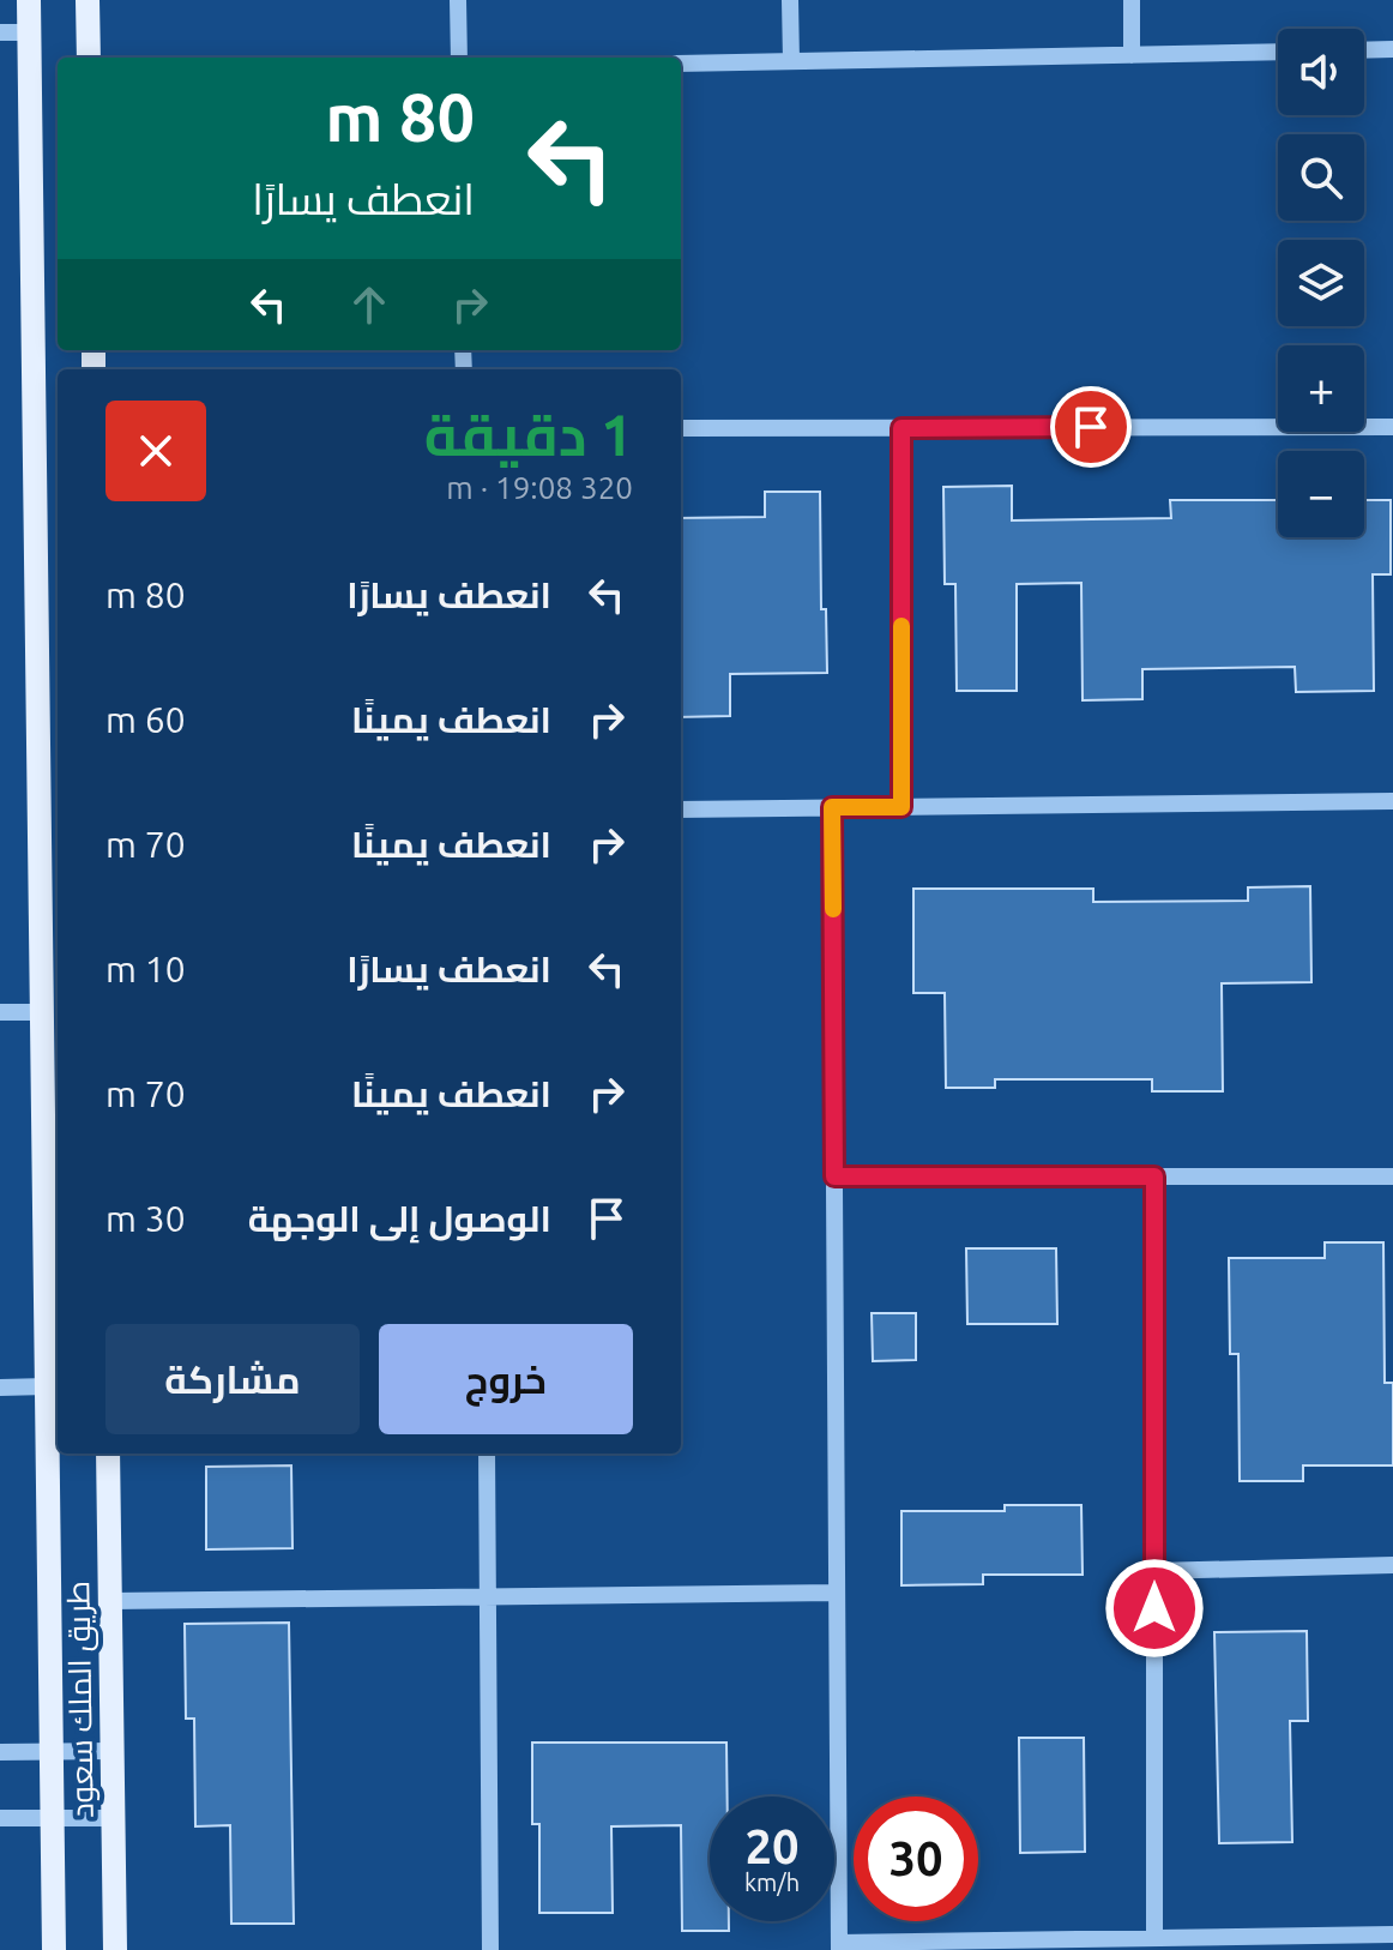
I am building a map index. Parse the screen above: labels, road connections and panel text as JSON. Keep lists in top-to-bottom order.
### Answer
{
  "streets": {
    "main road": ["طريق الملك سعود"]
  },
  "page": {
    "map_buttons": ["+", "−"],
    "turn": ["80 m", "انعطف يسارًا"],
    "heading": ["1 دقيقة", "320 m · 19:08"],
    "list": [
      {
        "name": "انعطف يسارًا",
        "value": "80 m"
      },
      {
        "name": "انعطف يمينًا",
        "value": "60 m"
      },
      {
        "name": "انعطف يمينًا",
        "value": "70 m"
      },
      {
        "name": "انعطف يسارًا",
        "value": "10 m"
      },
      {
        "name": "انعطف يمينًا",
        "value": "70 m"
      },
      {
        "name": "الوصول إلى الوجهة",
        "value": "30 m"
      }
    ],
    "buttons": ["خروج", "مشاركة"],
    "speed": "20 km/h",
    "limit": "30"
  }
}
